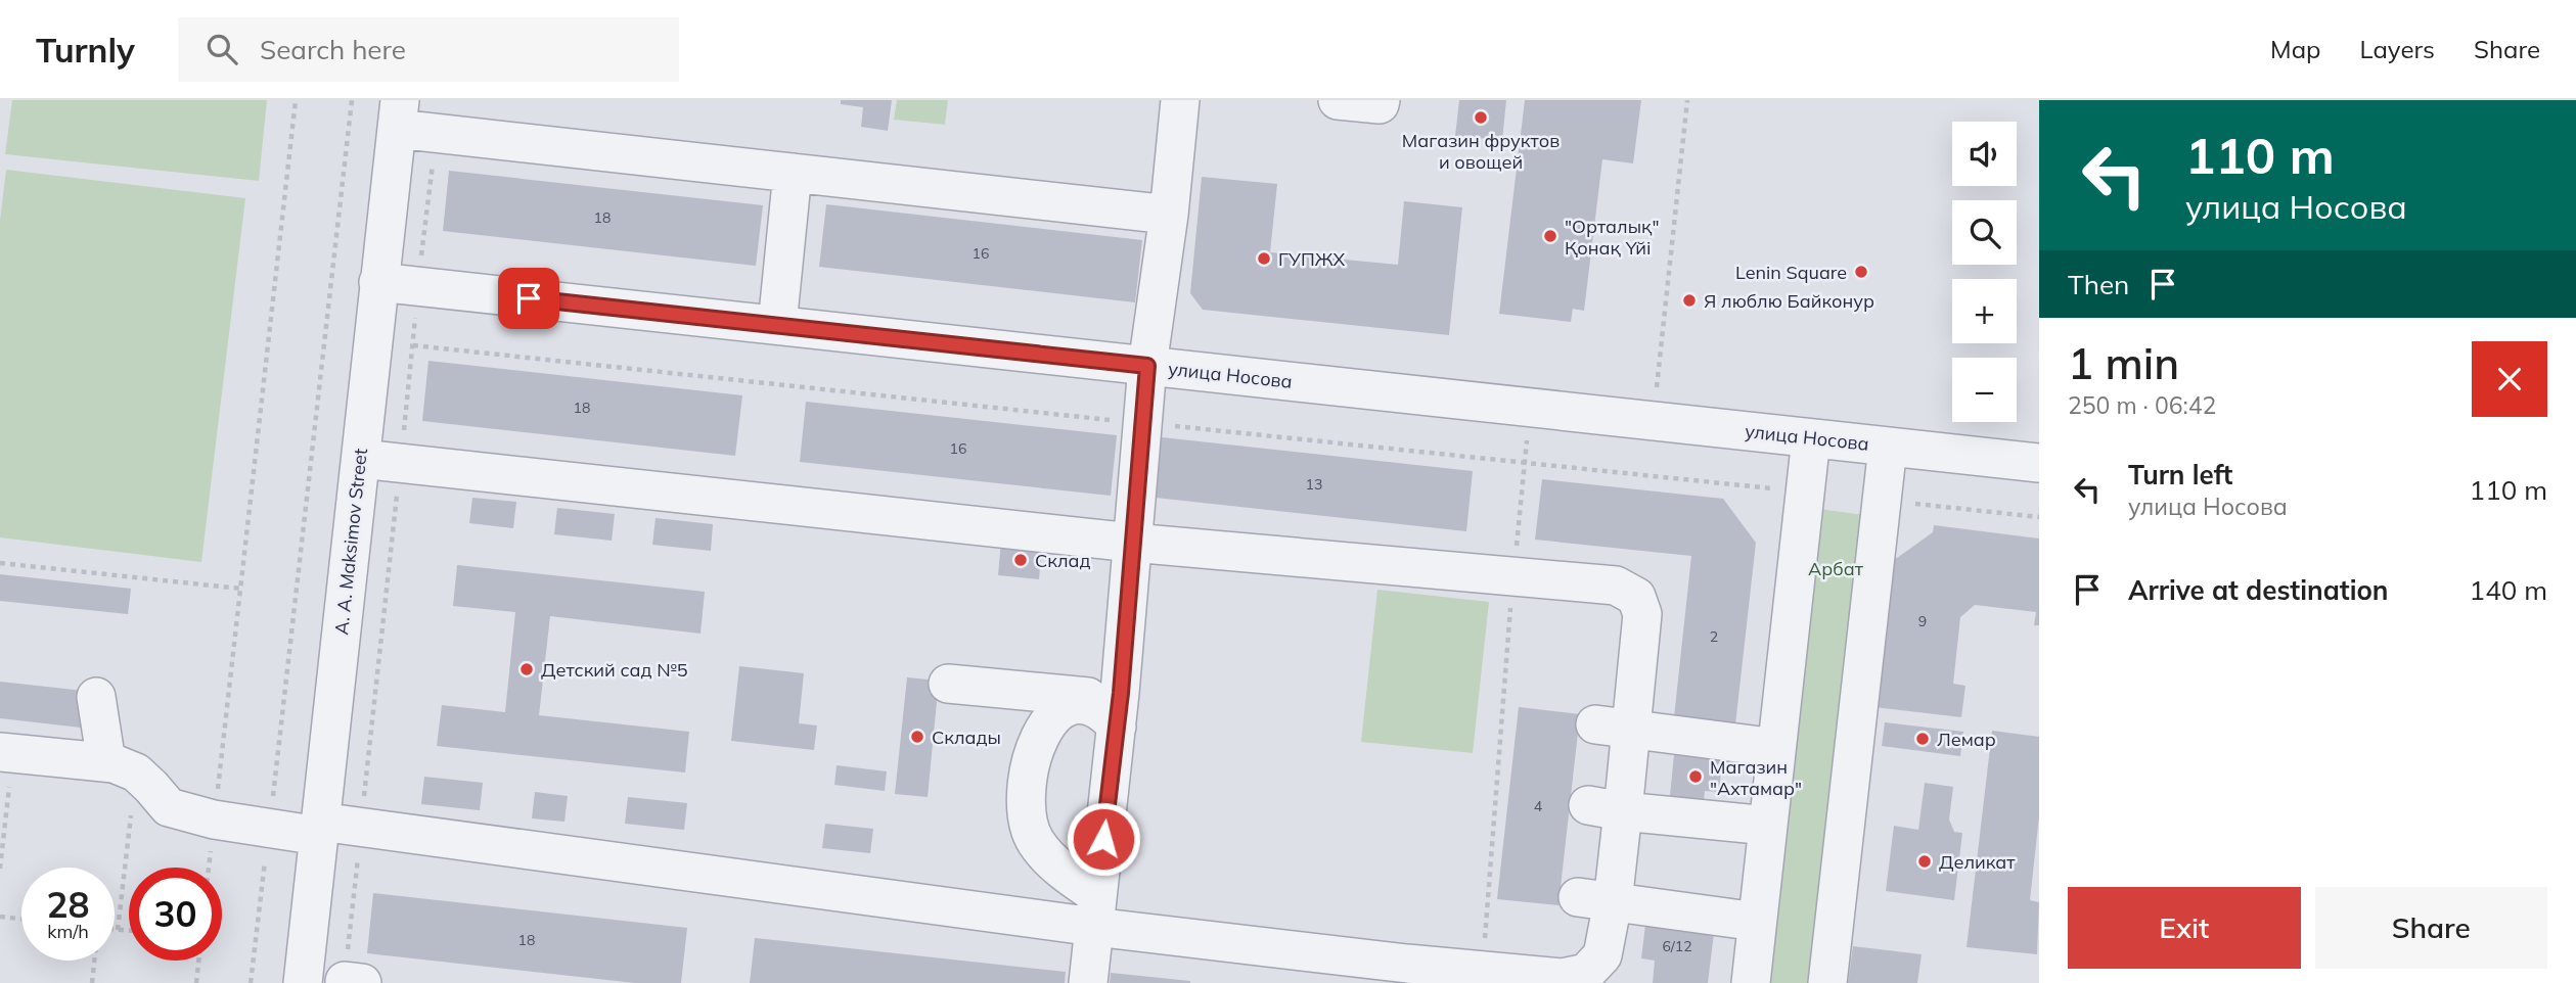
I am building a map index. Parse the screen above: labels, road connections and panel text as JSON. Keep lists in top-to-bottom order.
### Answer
{
  "streets": {
    "street": ["улица Носова", "A. A. Maksimov Street"]
  },
  "crossings": [
    ["улица Носова", "A. A. Maksimov Street"]
  ],
  "parks": ["Арбат"],
  "places": [
    "Магазин фруктов и овощей",
    "\"Орталық\" Қонақ Үйі",
    "ГУПЖХ",
    "Lenin Square",
    "Я люблю Байконур",
    "Склад",
    "Детский сад №5",
    "Склады",
    "Лемар",
    "Магазин \"Ахтамар\"",
    "Деликат"
  ],
  "house_numbers": [
    "18",
    "16",
    "18",
    "16",
    "13",
    "9",
    "2",
    "4",
    "18",
    "6/12"
  ],
  "page": {
    "header": "Turnly",
    "search": "Search here",
    "nav": ["Map", "Layers", "Share"],
    "turn": ["110 m", "улица Носова"],
    "map_buttons": ["+", "−"],
    "then": "Then",
    "heading": ["1 min", "250 m · 06:42"],
    "list": [
      {
        "name": "Turn left",
        "note": "улица Носова",
        "value": "110 m"
      },
      {
        "name": "Arrive at destination",
        "value": "140 m"
      }
    ],
    "speed": "28 km/h",
    "limit": "30",
    "buttons": ["Exit", "Share"]
  }
}
